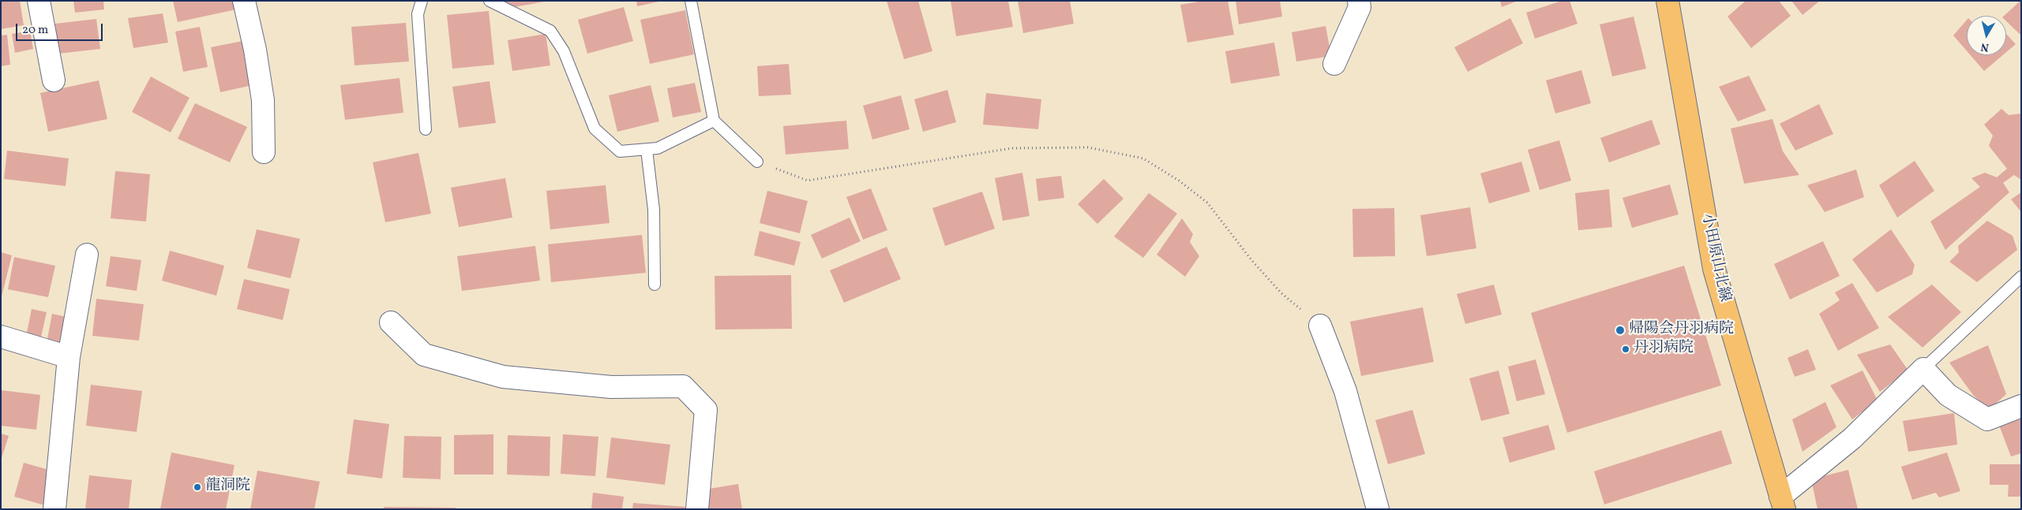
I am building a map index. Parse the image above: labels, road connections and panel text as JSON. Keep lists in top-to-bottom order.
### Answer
{
  "streets": {
    "main road": ["小田原山北線"]
  },
  "places": ["帰陽会丹羽病院", "丹羽病院", "龍洞院"],
  "scale_bar": "20 m",
  "north": "bottom"
}
